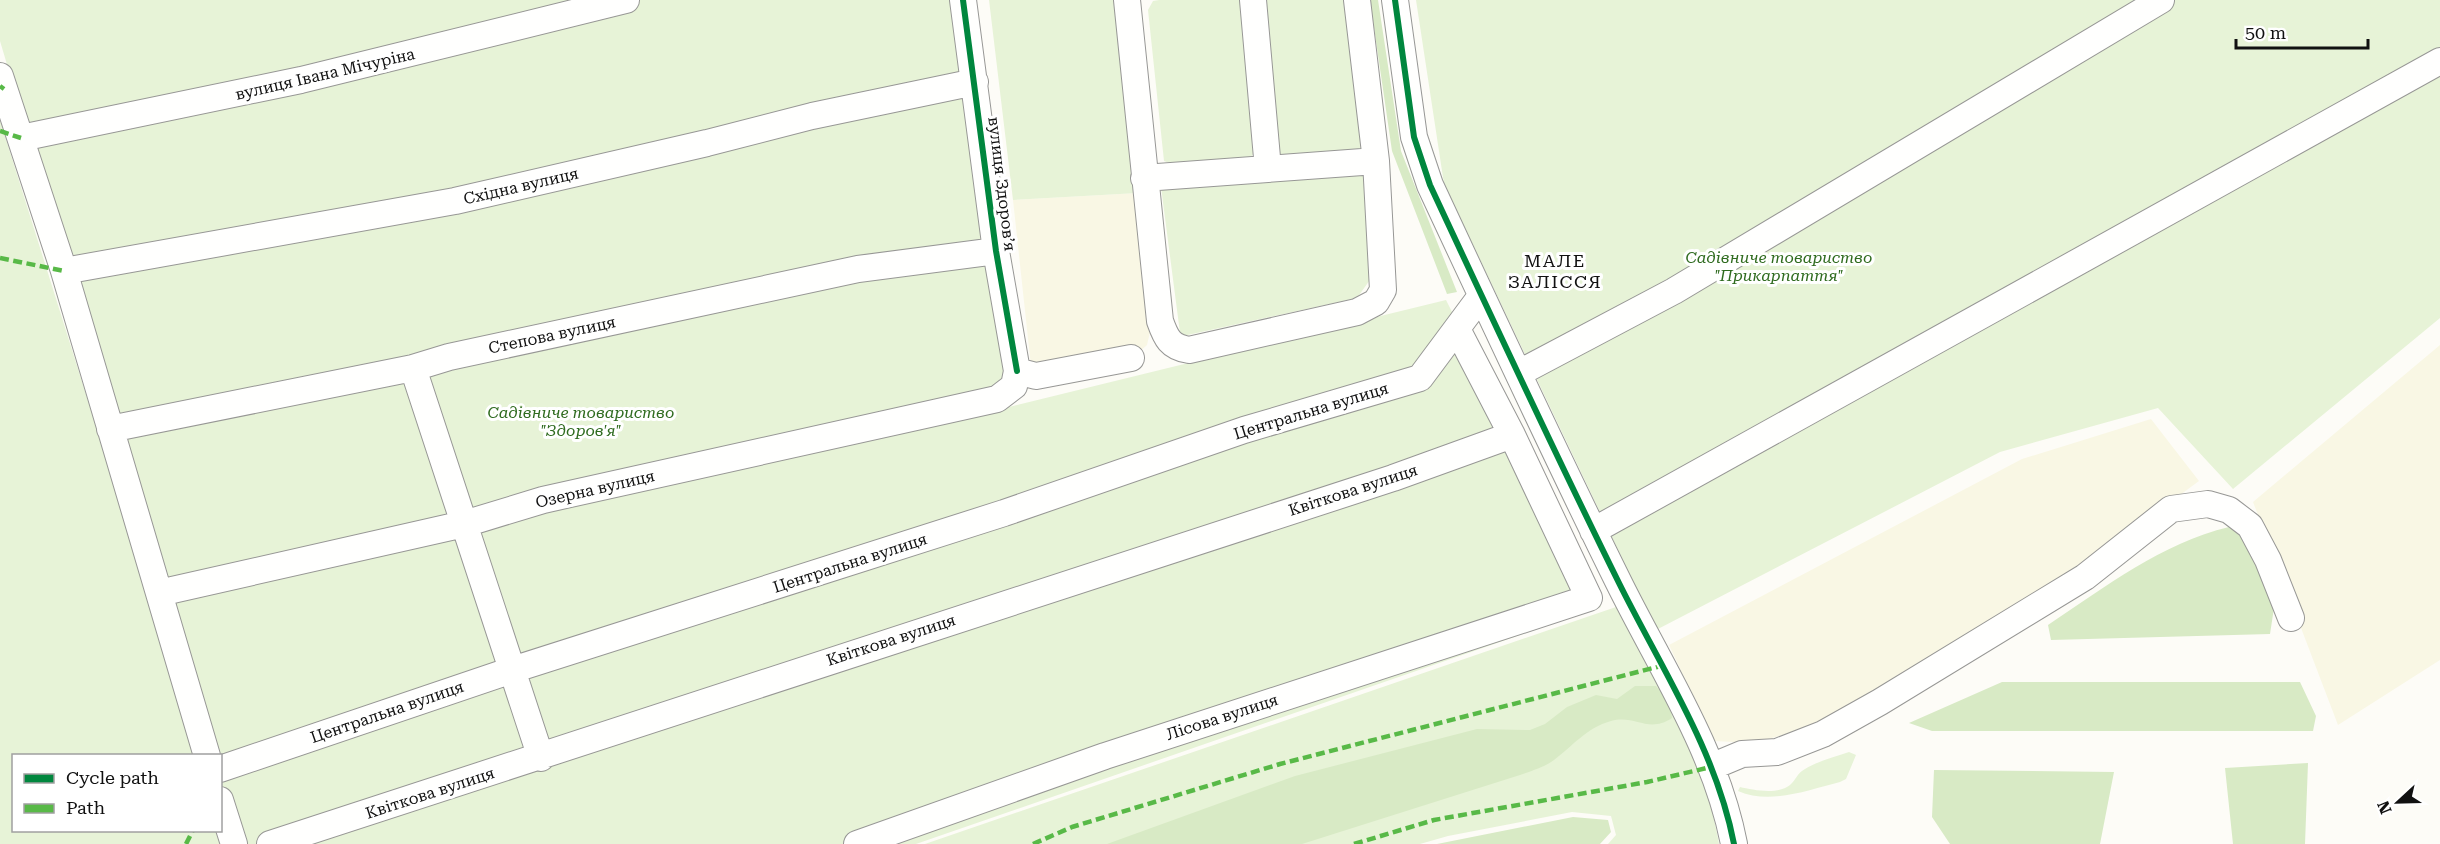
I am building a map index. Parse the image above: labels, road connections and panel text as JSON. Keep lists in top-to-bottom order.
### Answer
{
  "streets": {
    "street": [
      "вулиця Івана Мічуріна",
      "вулиця Здоровʼя",
      "Східна вулиця",
      "Степова вулиця",
      "Центральна вулиця",
      "Озерна вулиця",
      "Квіткова вулиця",
      "Лісова вулиця"
    ]
  },
  "crossings": [
    ["вулиця Здоровʼя", "Східна вулиця"],
    ["вулиця Здоровʼя", "Степова вулиця"],
    ["вулиця Здоровʼя", "Озерна вулиця"],
    ["Квіткова вулиця", "Лісова вулиця"]
  ],
  "districts": ["МАЛЕ ЗАЛІССЯ"],
  "parks": ["Садівниче товариство \"Прикарпаття\"", "Садівниче товариство \"Здоров'я\""],
  "legend": ["Cycle path", "Path"],
  "scale_bar": "50 m",
  "north": "left"
}
